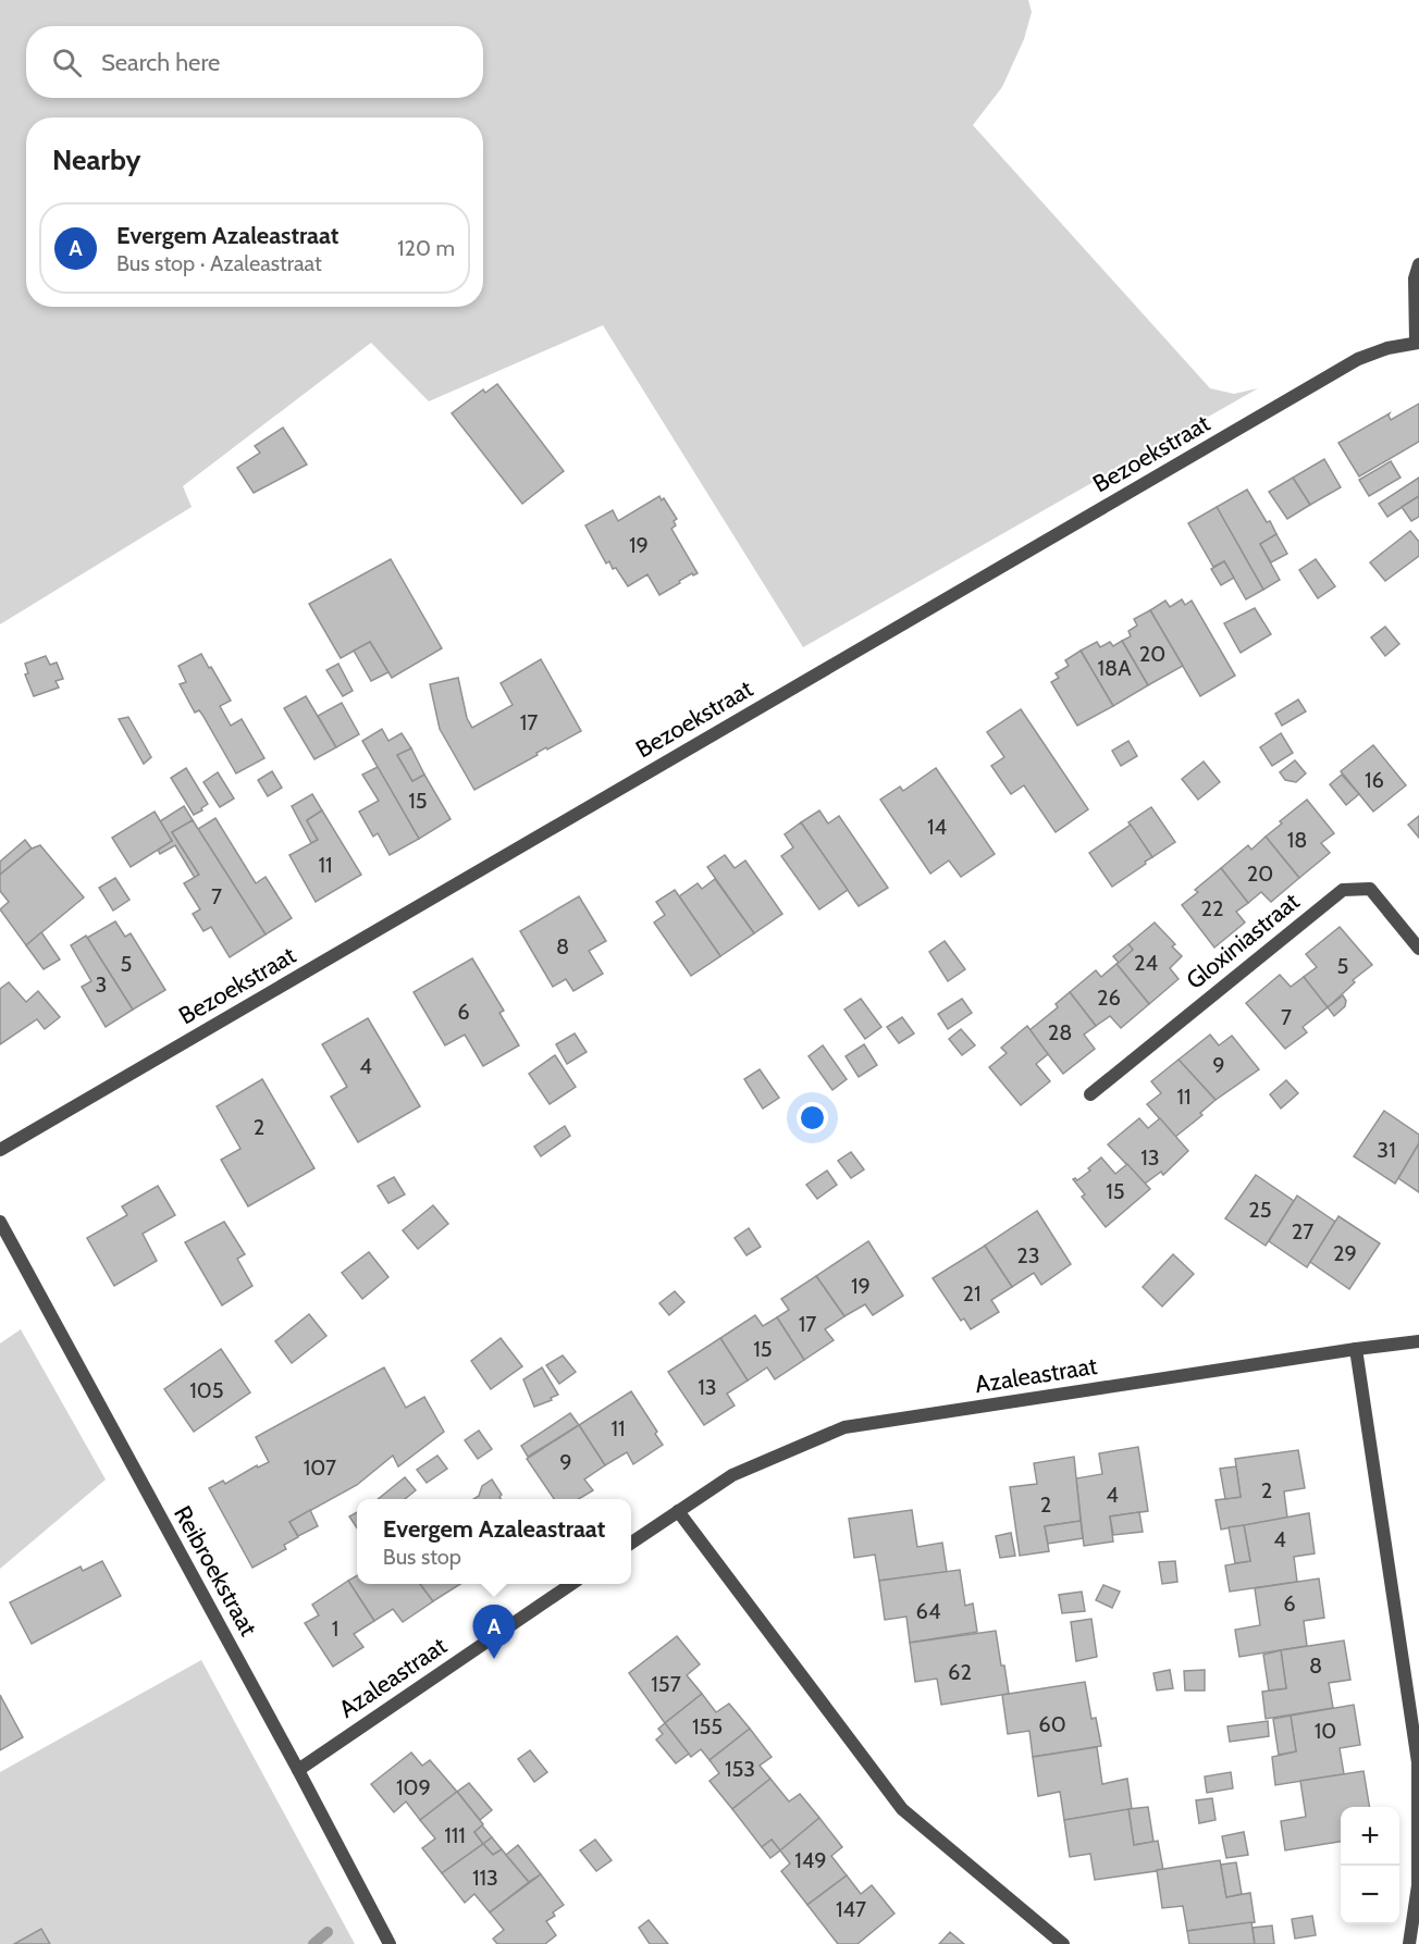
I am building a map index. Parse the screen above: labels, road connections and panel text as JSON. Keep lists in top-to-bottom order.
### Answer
{
  "streets": {
    "street": [
      "Bezoekstraat",
      "Gloxiniastraat",
      "Azaleastraat",
      "Reibroekstraat"
    ]
  },
  "crossings": [
    ["Azaleastraat", "Reibroekstraat"]
  ],
  "house_numbers": [
    "19",
    "20",
    "18A",
    "17",
    "16",
    "15",
    "14",
    "18",
    "11",
    "20",
    "7",
    "22",
    "8",
    "24",
    "5",
    "5",
    "3",
    "26",
    "6",
    "7",
    "28",
    "9",
    "4",
    "11",
    "2",
    "31",
    "13",
    "15",
    "25",
    "27",
    "29",
    "23",
    "19",
    "21",
    "17",
    "15",
    "13",
    "105",
    "11",
    "9",
    "107",
    "2",
    "4",
    "2",
    "4",
    "6",
    "64",
    "1",
    "8",
    "62",
    "157",
    "60",
    "155",
    "10",
    "153",
    "109",
    "111",
    "149",
    "113",
    "147"
  ],
  "page": {
    "search": "Search here",
    "heading": "Nearby",
    "list": [
      {
        "mark": "A",
        "name": "Evergem Azaleastraat",
        "note": "Bus stop · Azaleastraat",
        "value": "120 m"
      }
    ],
    "popup": ["Evergem Azaleastraat", "Bus stop"],
    "pins": "A",
    "map_buttons": ["+", "−"]
  }
}
